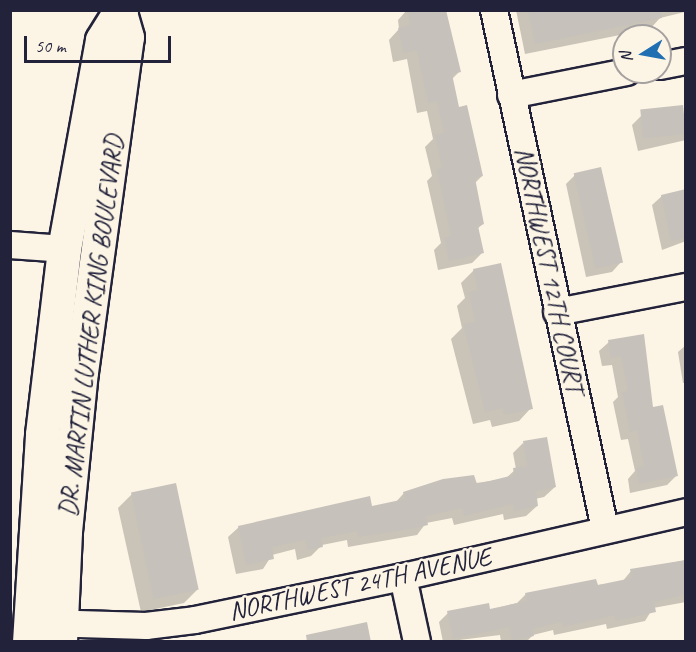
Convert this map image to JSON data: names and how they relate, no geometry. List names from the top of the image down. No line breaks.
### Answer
{"streets":{"main road":["DR. MARTIN LUTHER KING BOULEVARD"],"street":["NORTHWEST 12TH COURT","NORTHWEST 24TH AVENUE"]},"crossings":[["NORTHWEST 12TH COURT","NORTHWEST 24TH AVENUE"],["DR. MARTIN LUTHER KING BOULEVARD","NORTHWEST 24TH AVENUE"]],"scale_bar":"50 m","north":"left"}
